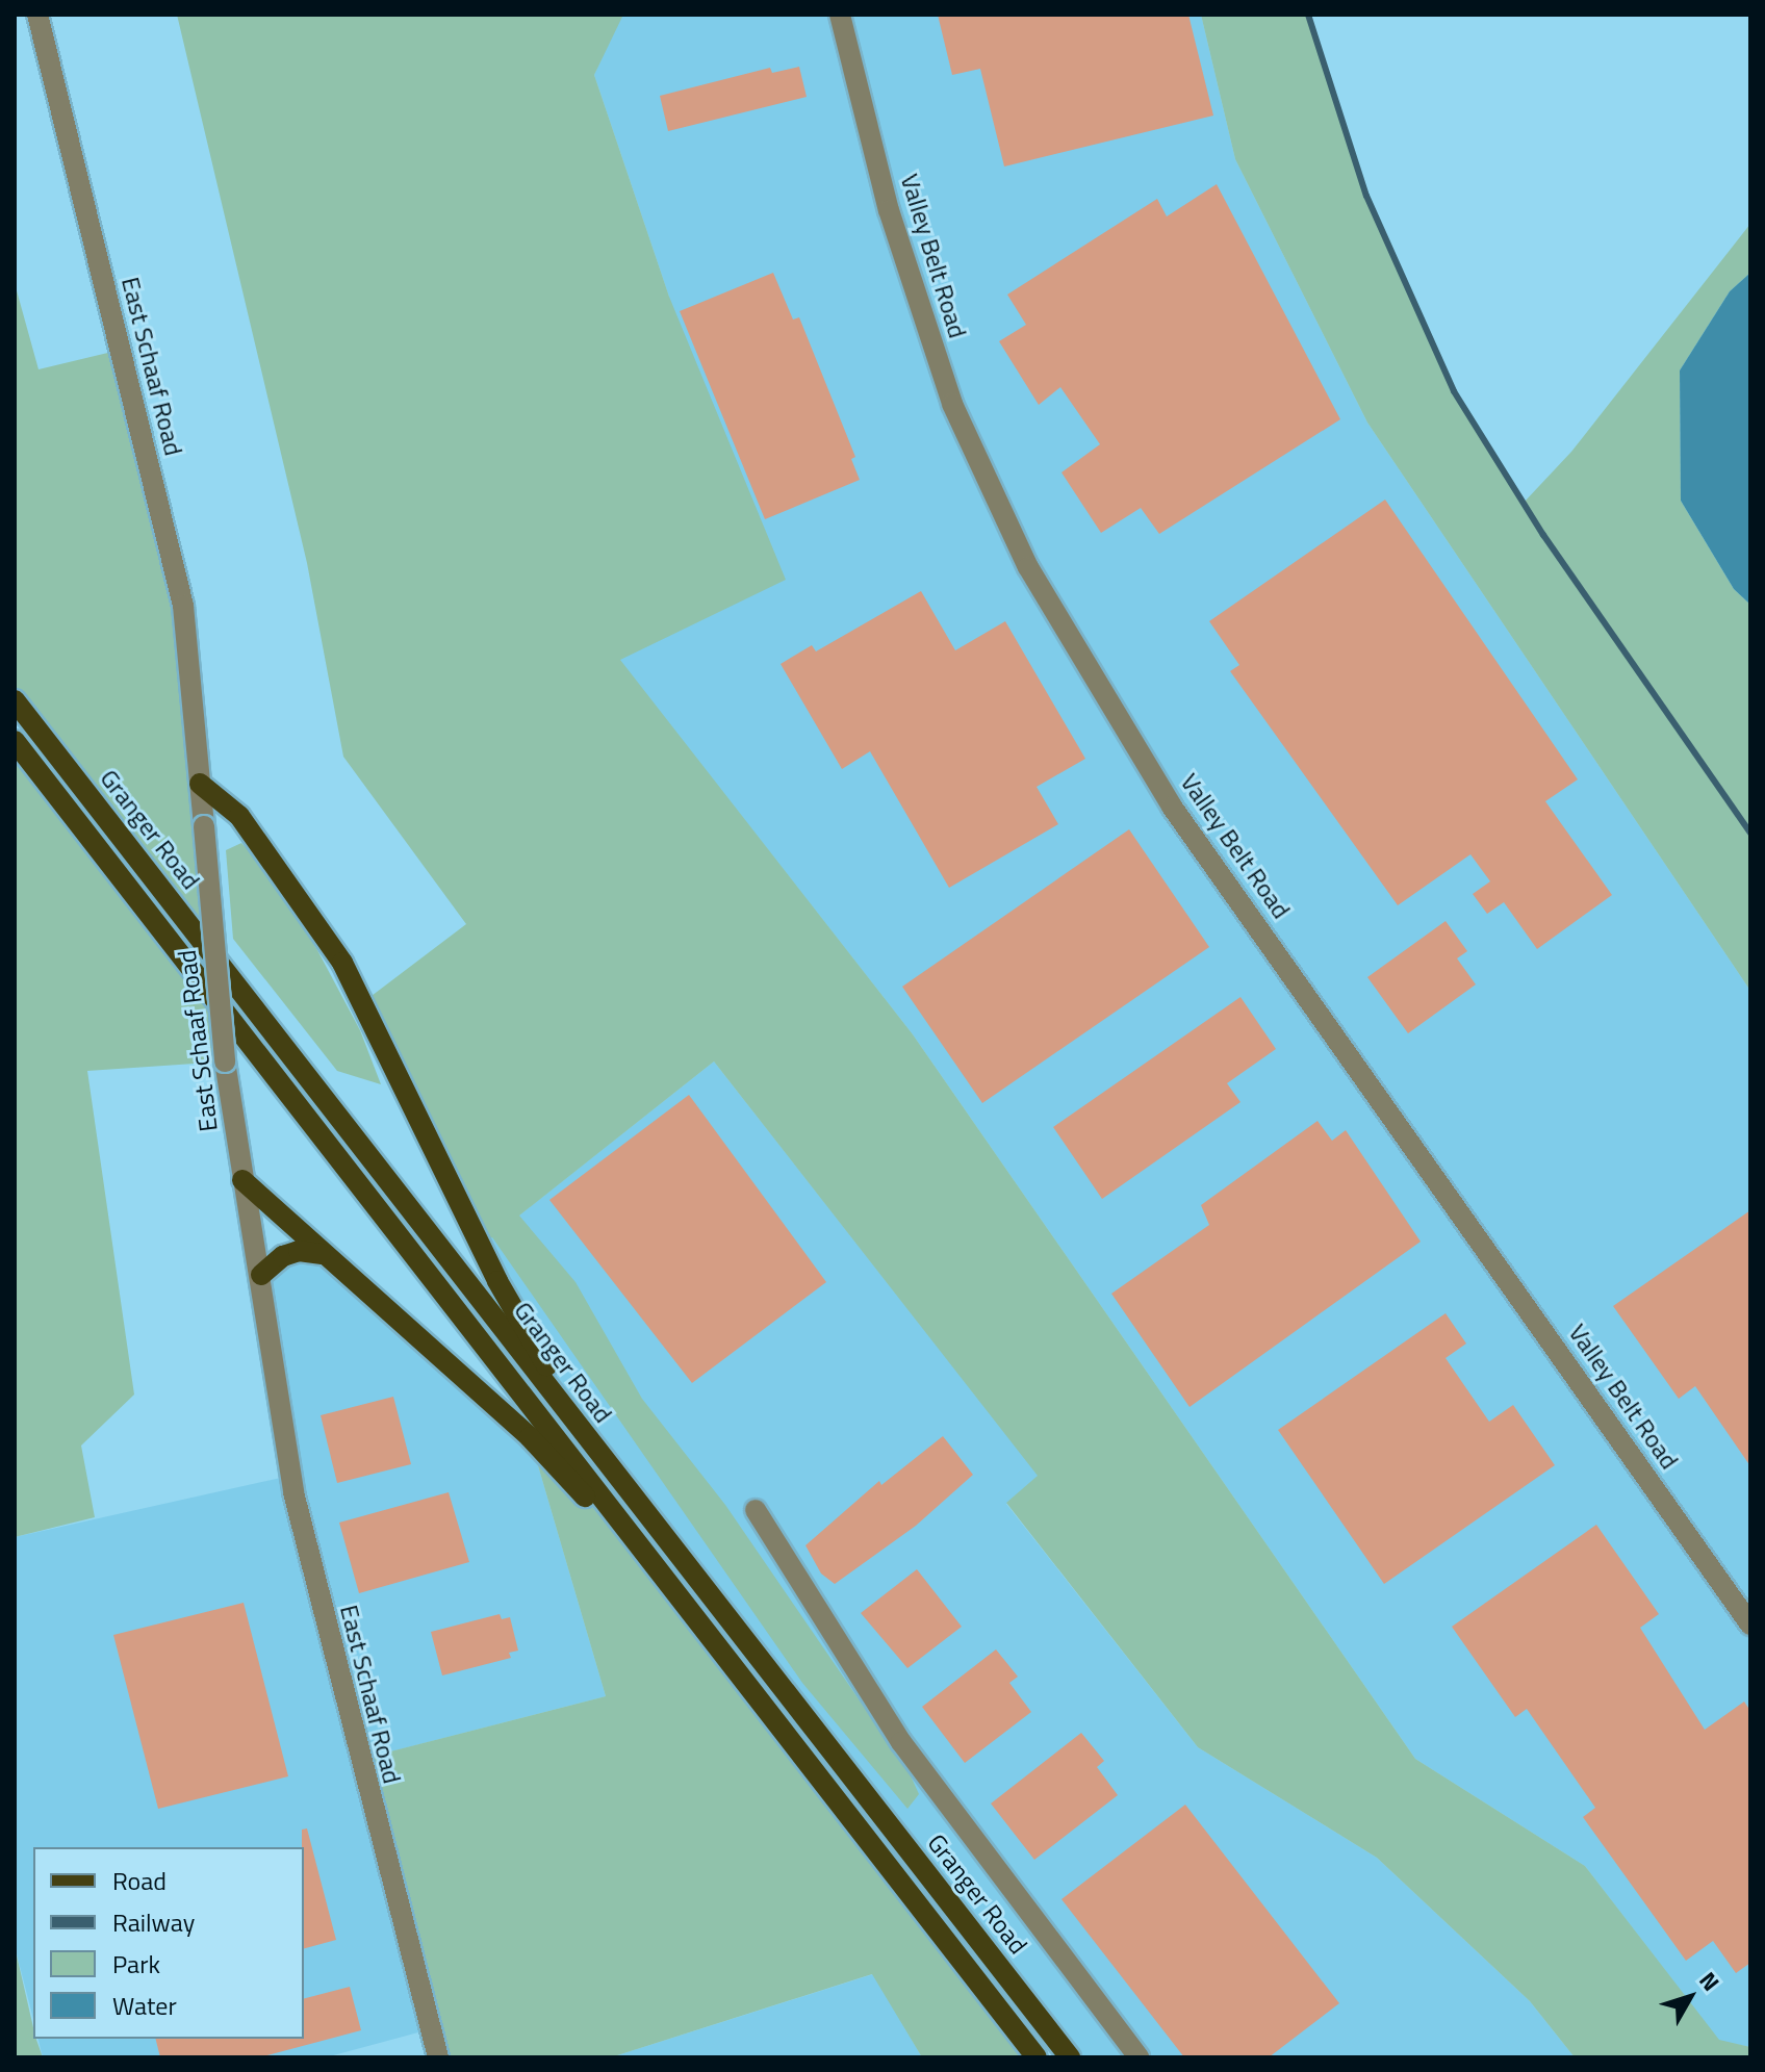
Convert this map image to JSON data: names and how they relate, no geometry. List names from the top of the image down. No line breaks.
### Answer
{"streets":{"main road":["Granger Road"],"street":["Valley Belt Road","East Schaaf Road"]},"legend":["Road","Railway","Park","Water"],"north":"top right"}
